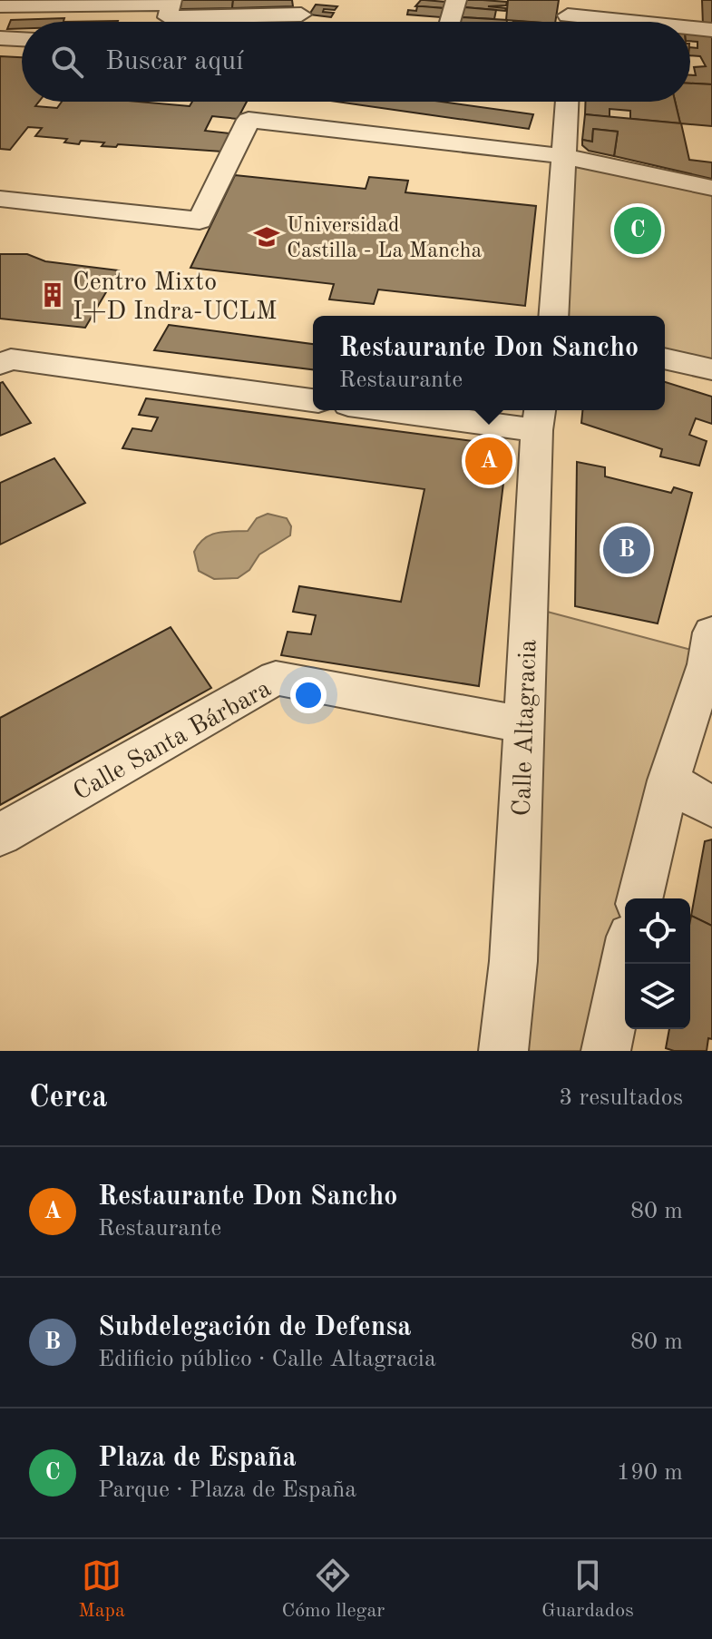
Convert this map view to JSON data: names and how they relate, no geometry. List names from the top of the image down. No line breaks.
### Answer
{"streets":{"street":["Calle Altagracia","Calle Santa Bárbara"]},"crossings":[["Calle Altagracia","Calle Santa Bárbara"]],"places":{"school or university":["Universidad Castilla - La Mancha"],"building":["Centro Mixto I+D Indra-UCLM"]},"page":{"search":"Buscar aquí","pins":["C","A","B"],"popup":["Restaurante Don Sancho","Restaurante"],"heading":["Cerca","3 resultados"],"list":[{"mark":"A","name":"Restaurante Don Sancho","note":"Restaurante","value":"80 m"},{"mark":"B","name":"Subdelegación de Defensa","note":"Edificio público · Calle Altagracia","value":"80 m"},{"mark":"C","name":"Plaza de España","note":"Parque · Plaza de España","value":"190 m"}],"nav":["Mapa","Cómo llegar","Guardados"]}}
